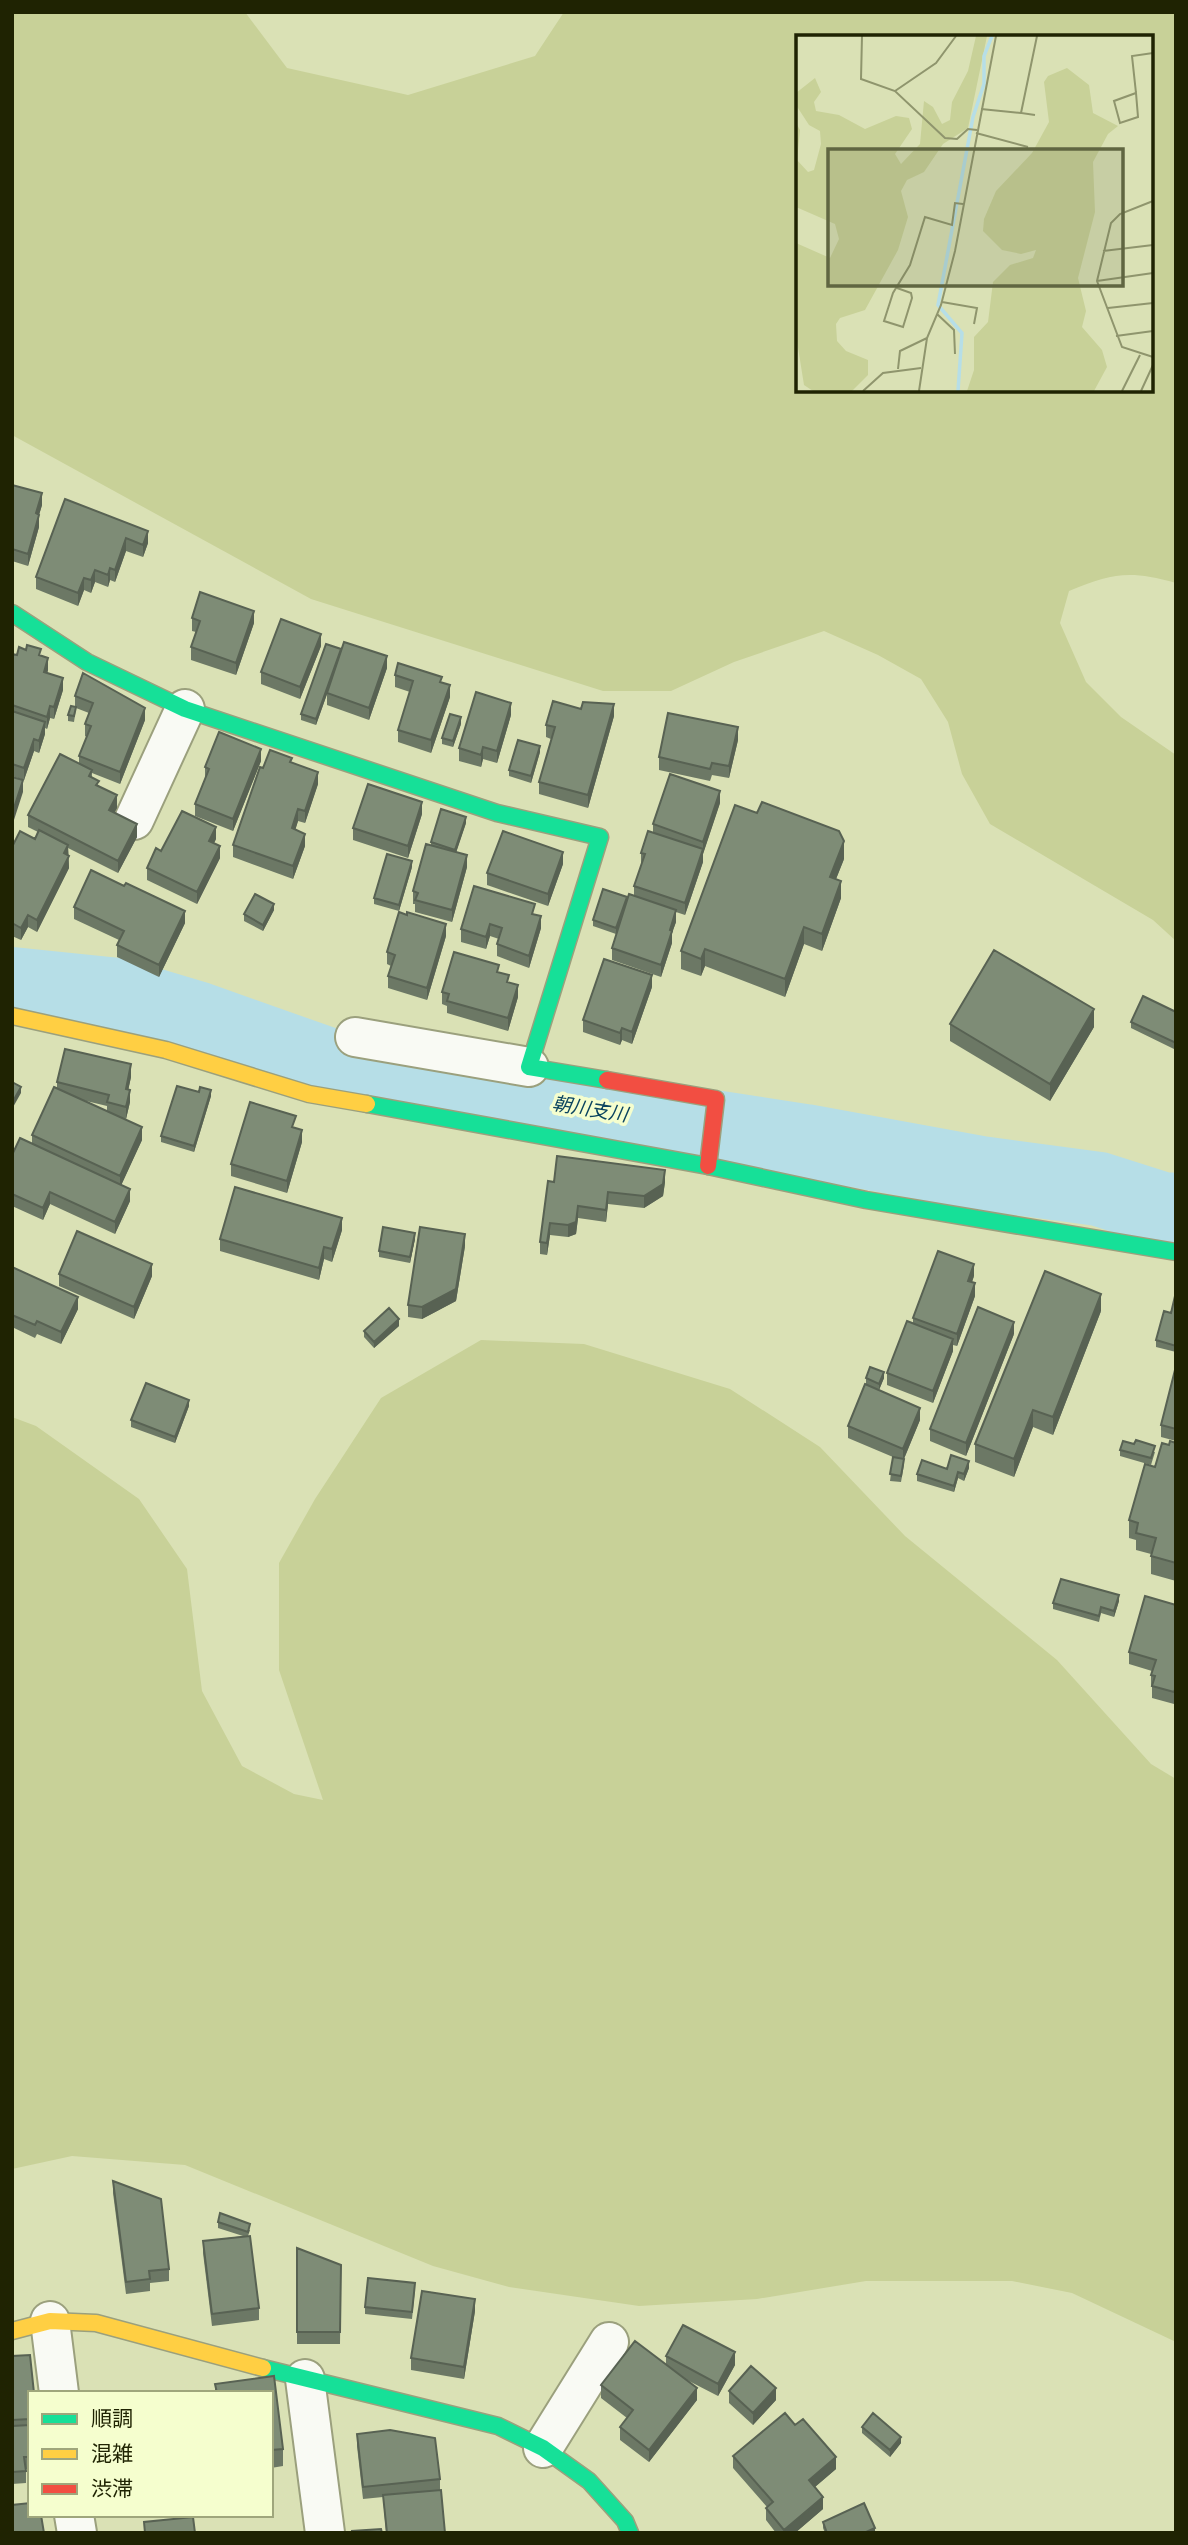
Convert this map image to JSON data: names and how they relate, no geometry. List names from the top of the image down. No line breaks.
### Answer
{"water":["朝川支川"],"legend":["順調","混雑","渋滞"]}
